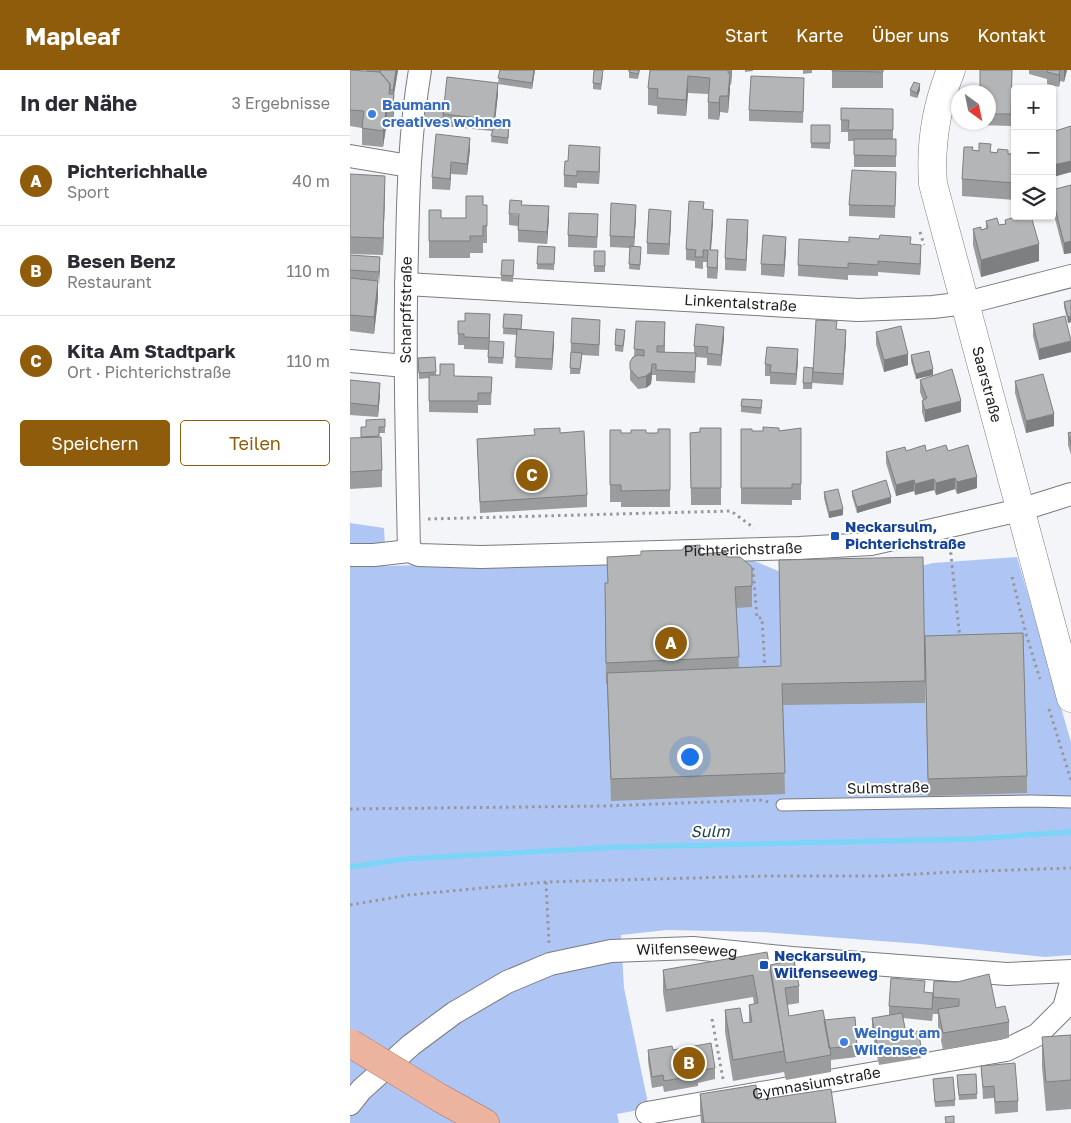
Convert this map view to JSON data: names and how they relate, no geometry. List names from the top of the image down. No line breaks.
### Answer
{"streets":{"street":["Linkentalstraße","Scharpffstraße","Saarstraße","Pichterichstraße","Wilfenseeweg","Gymnasiumstraße"],"lane":["Sulmstraße"]},"crossings":[["Linkentalstraße","Scharpffstraße"],["Linkentalstraße","Saarstraße"],["Scharpffstraße","Pichterichstraße"],["Saarstraße","Pichterichstraße"]],"water":["Sulm"],"places":{"other":["Baumann creatives wohnen","Weingut am Wilfensee"],"transit":["Neckarsulm, Pichterichstraße","Neckarsulm, Wilfenseeweg"]},"north":"bottom right","page":{"header":"Mapleaf","nav":["Start","Karte","Über uns","Kontakt"],"heading":["In der Nähe","3 Ergebnisse"],"map_buttons":["+","−"],"list":[{"mark":"A","name":"Pichterichhalle","note":"Sport","value":"40 m"},{"mark":"B","name":"Besen Benz","note":"Restaurant","value":"110 m"},{"mark":"C","name":"Kita Am Stadtpark","note":"Ort · Pichterichstraße","value":"110 m"}],"buttons":["Speichern","Teilen"],"pins":["C","A","B"]}}
